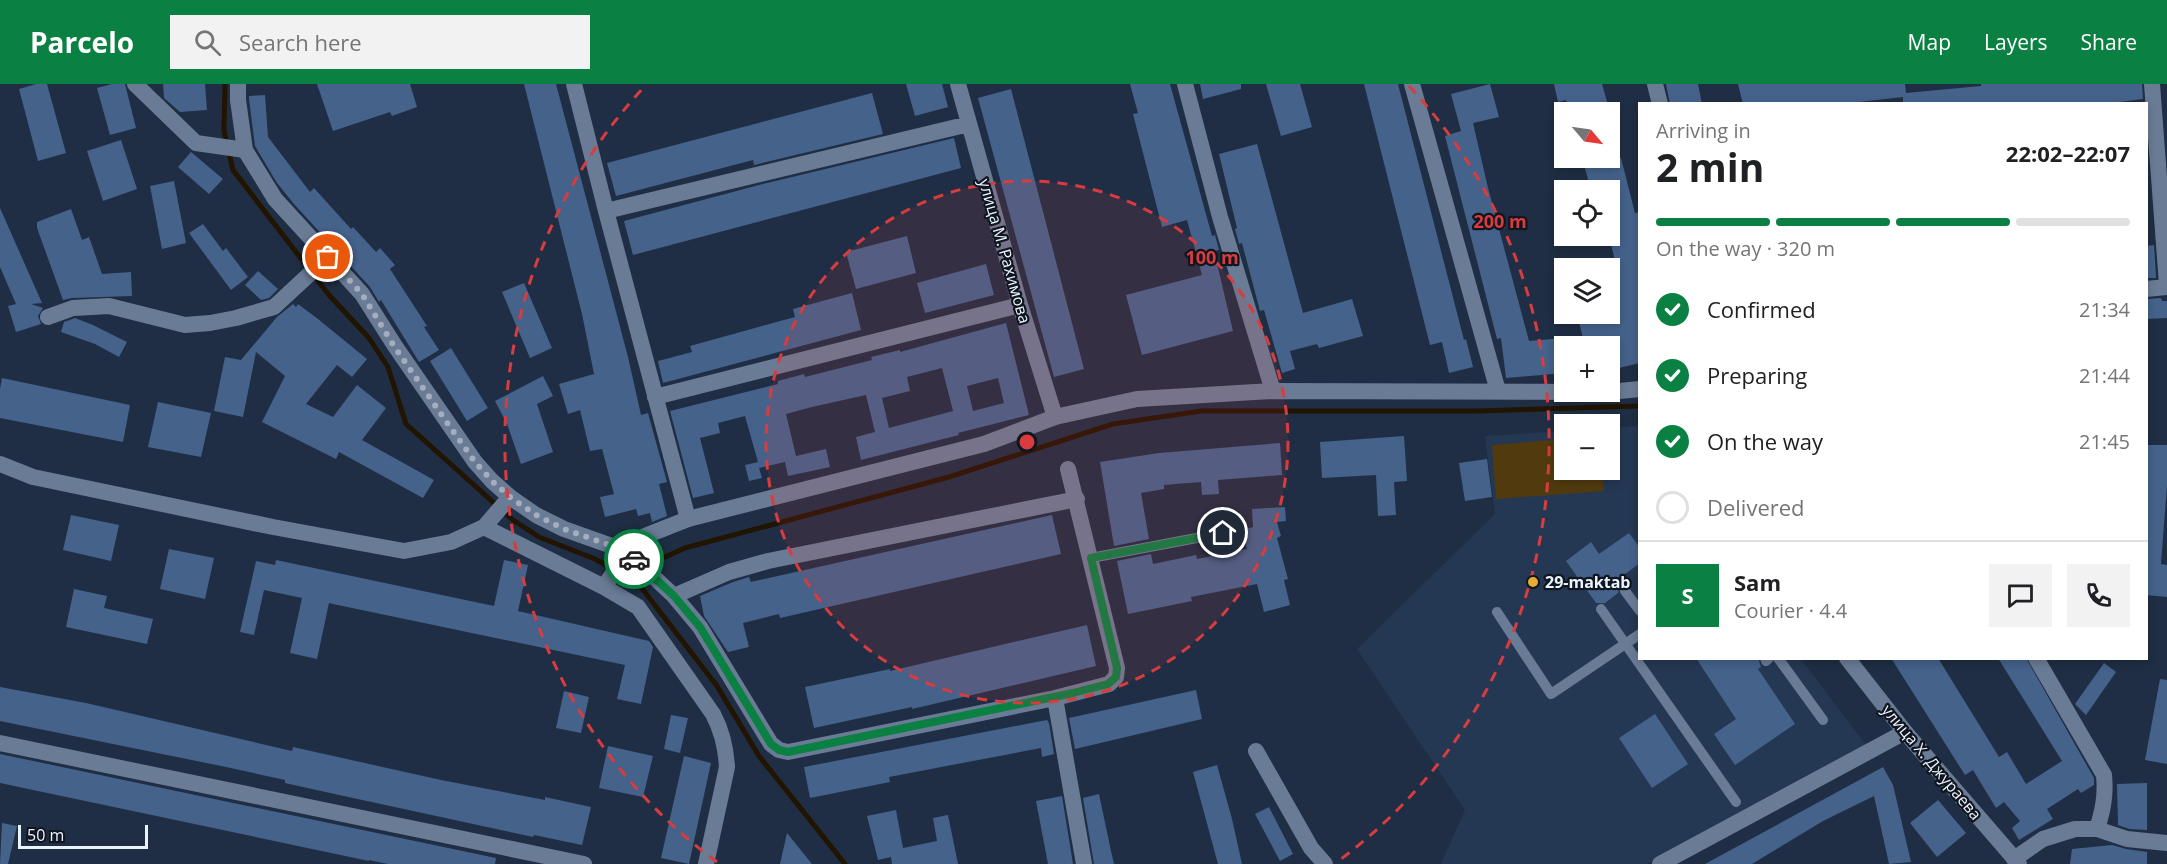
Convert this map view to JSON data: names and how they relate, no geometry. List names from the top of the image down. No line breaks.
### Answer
{"streets":{"street":["улица М. Рахимова","улица Х. Джураева"]},"places":["29-maktab"],"scale_bar":"50 m","north":"bottom right","page":{"header":"Parcelo","search":"Search here","nav":["Map","Layers","Share"],"map_buttons":["+","−"],"heading":["2 min","Arriving in","22:02–22:07"],"panel":["Sam","Courier · 4.4"],"bar":"On the way · 320 m","list":[["Confirmed","21:34"],["Preparing","21:44"],["On the way","21:45"],"Delivered"],"round":"S","scale":"50 m"},"rings":["200 m","100 m"]}
